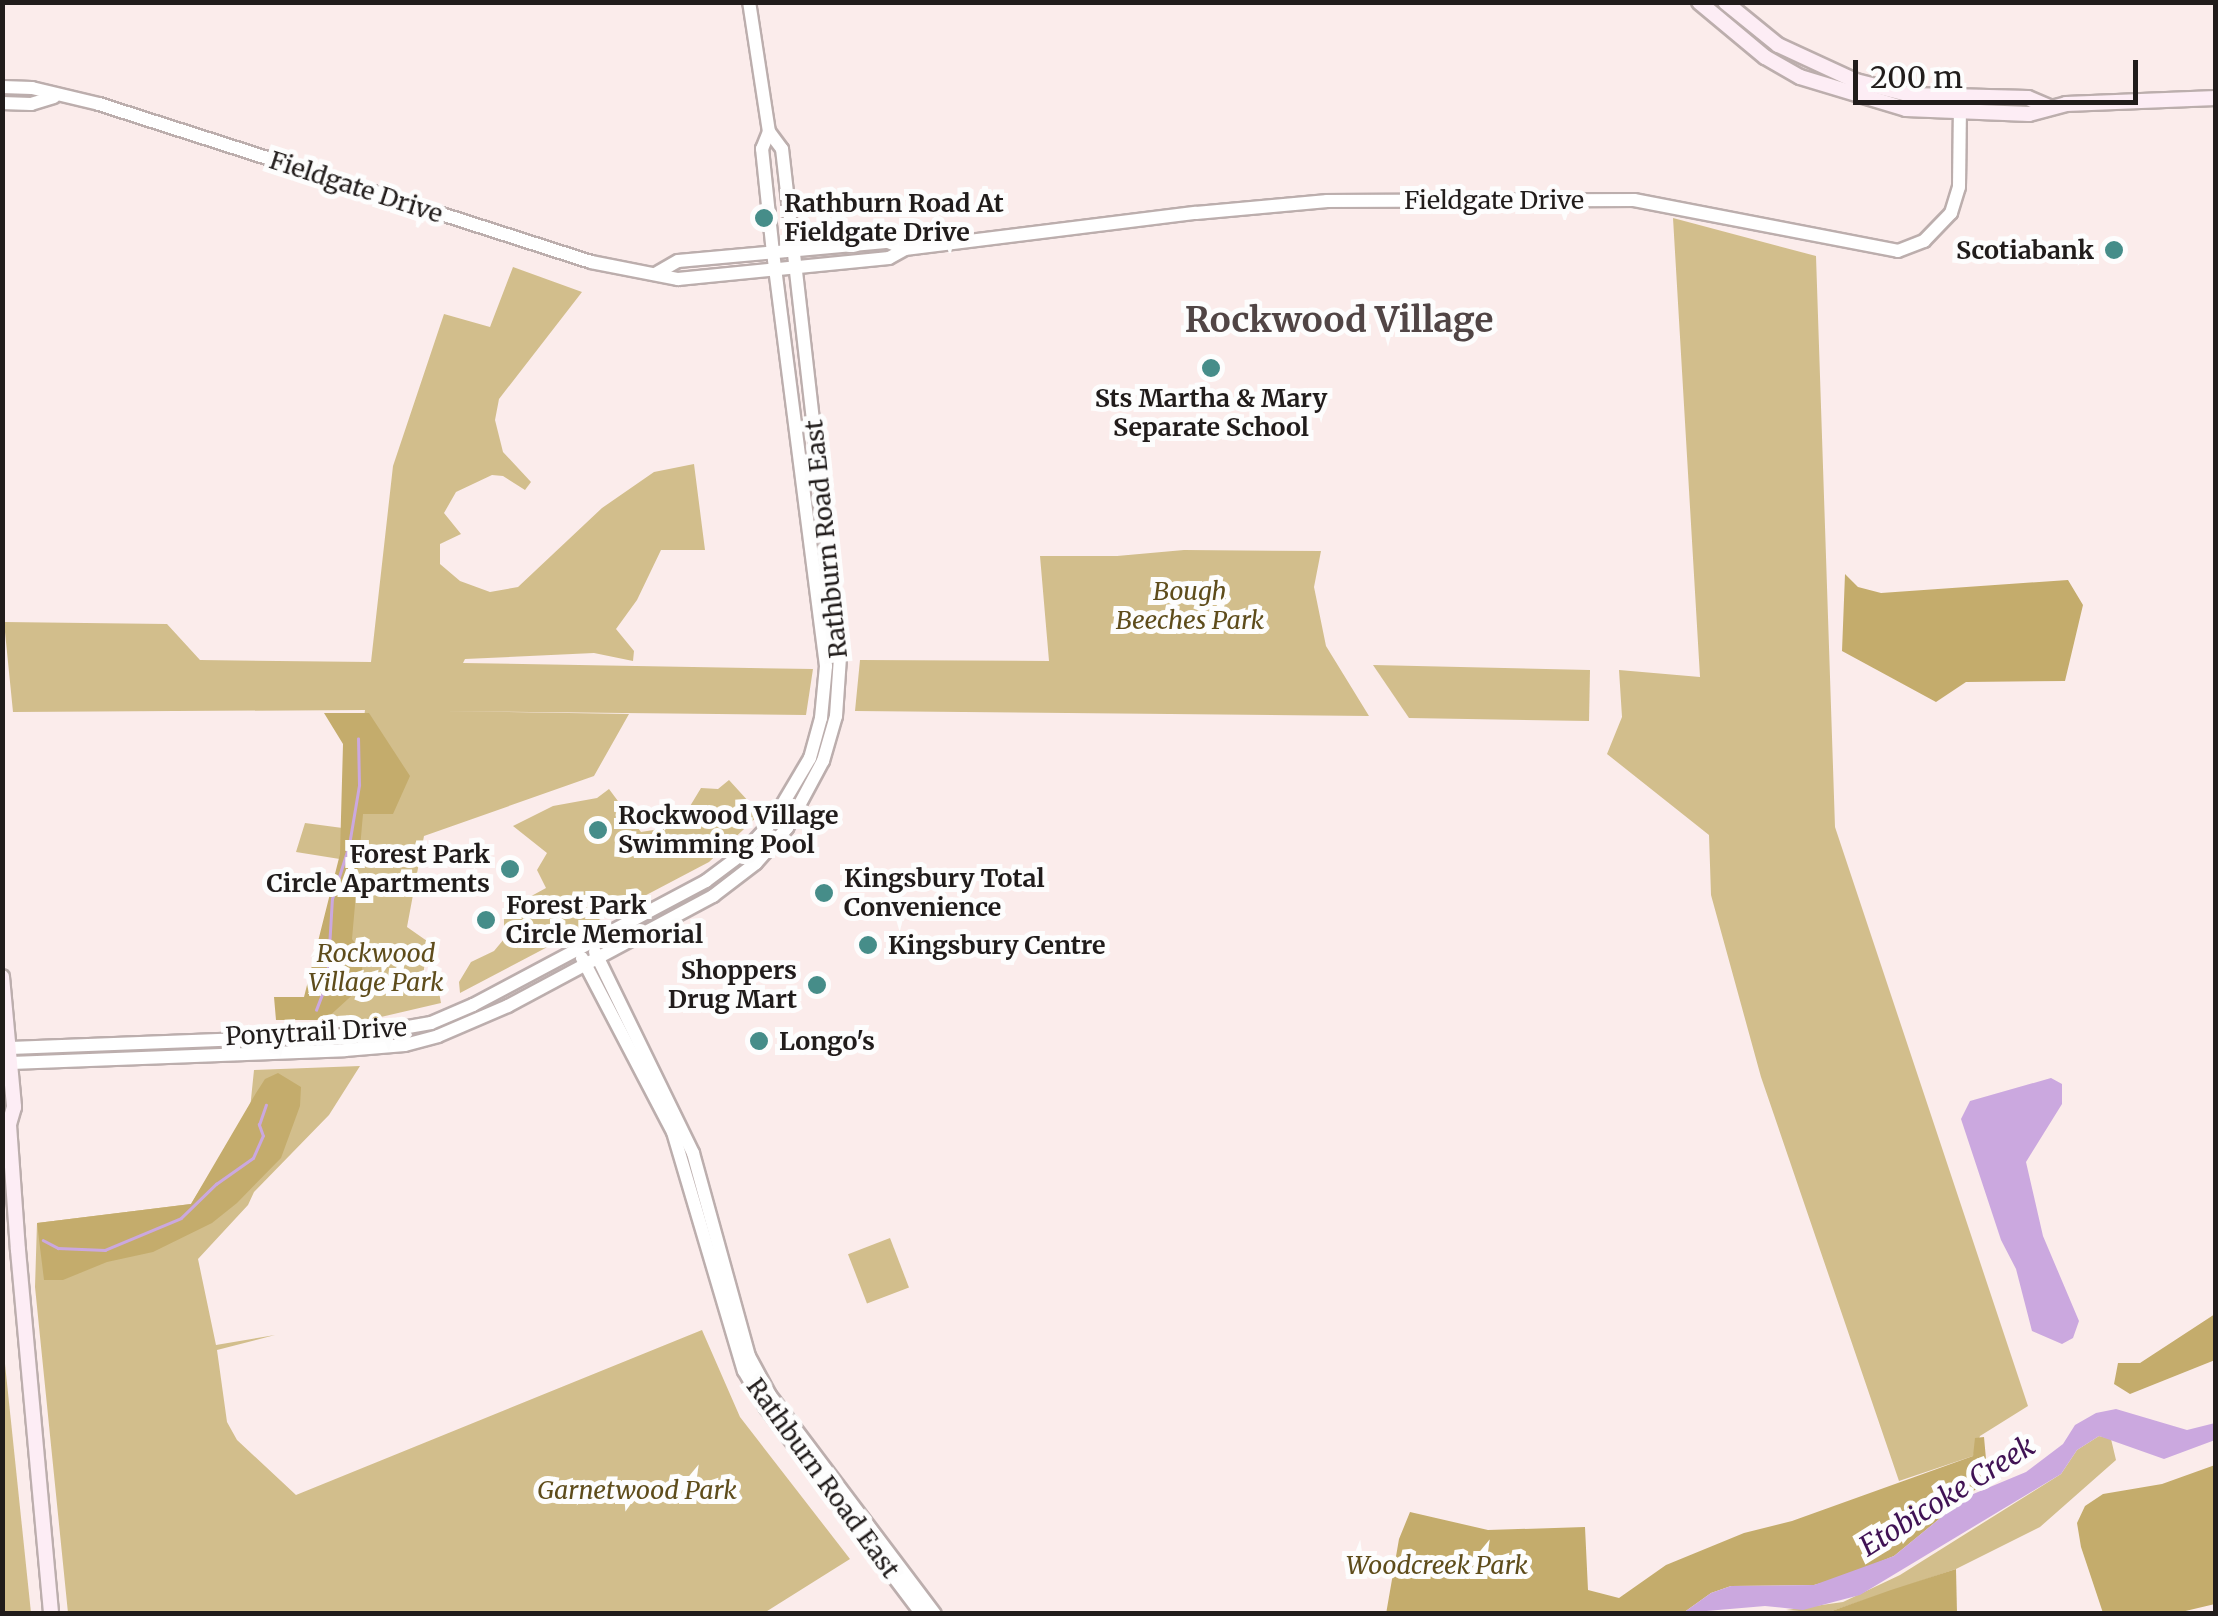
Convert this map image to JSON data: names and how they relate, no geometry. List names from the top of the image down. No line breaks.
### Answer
{"streets":{"street":["Fieldgate Drive","Rathburn Road East","Ponytrail Drive"]},"crossings":[["Fieldgate Drive","Rathburn Road East"],["Rathburn Road East","Ponytrail Drive"]],"districts":["Rockwood Village"],"water":["Etobicoke Creek"],"parks":["Bough Beeches Park","Rockwood Village Park","Garnetwood Park","Woodcreek Park"],"places":["Rathburn Road At Fieldgate Drive","Scotiabank","Sts Martha & Mary Separate School","Rockwood Village Swimming Pool","Forest Park Circle Apartments","Kingsbury Total Convenience","Forest Park Circle Memorial","Kingsbury Centre","Shoppers Drug Mart","Longo's"],"scale_bar":"200 m"}
